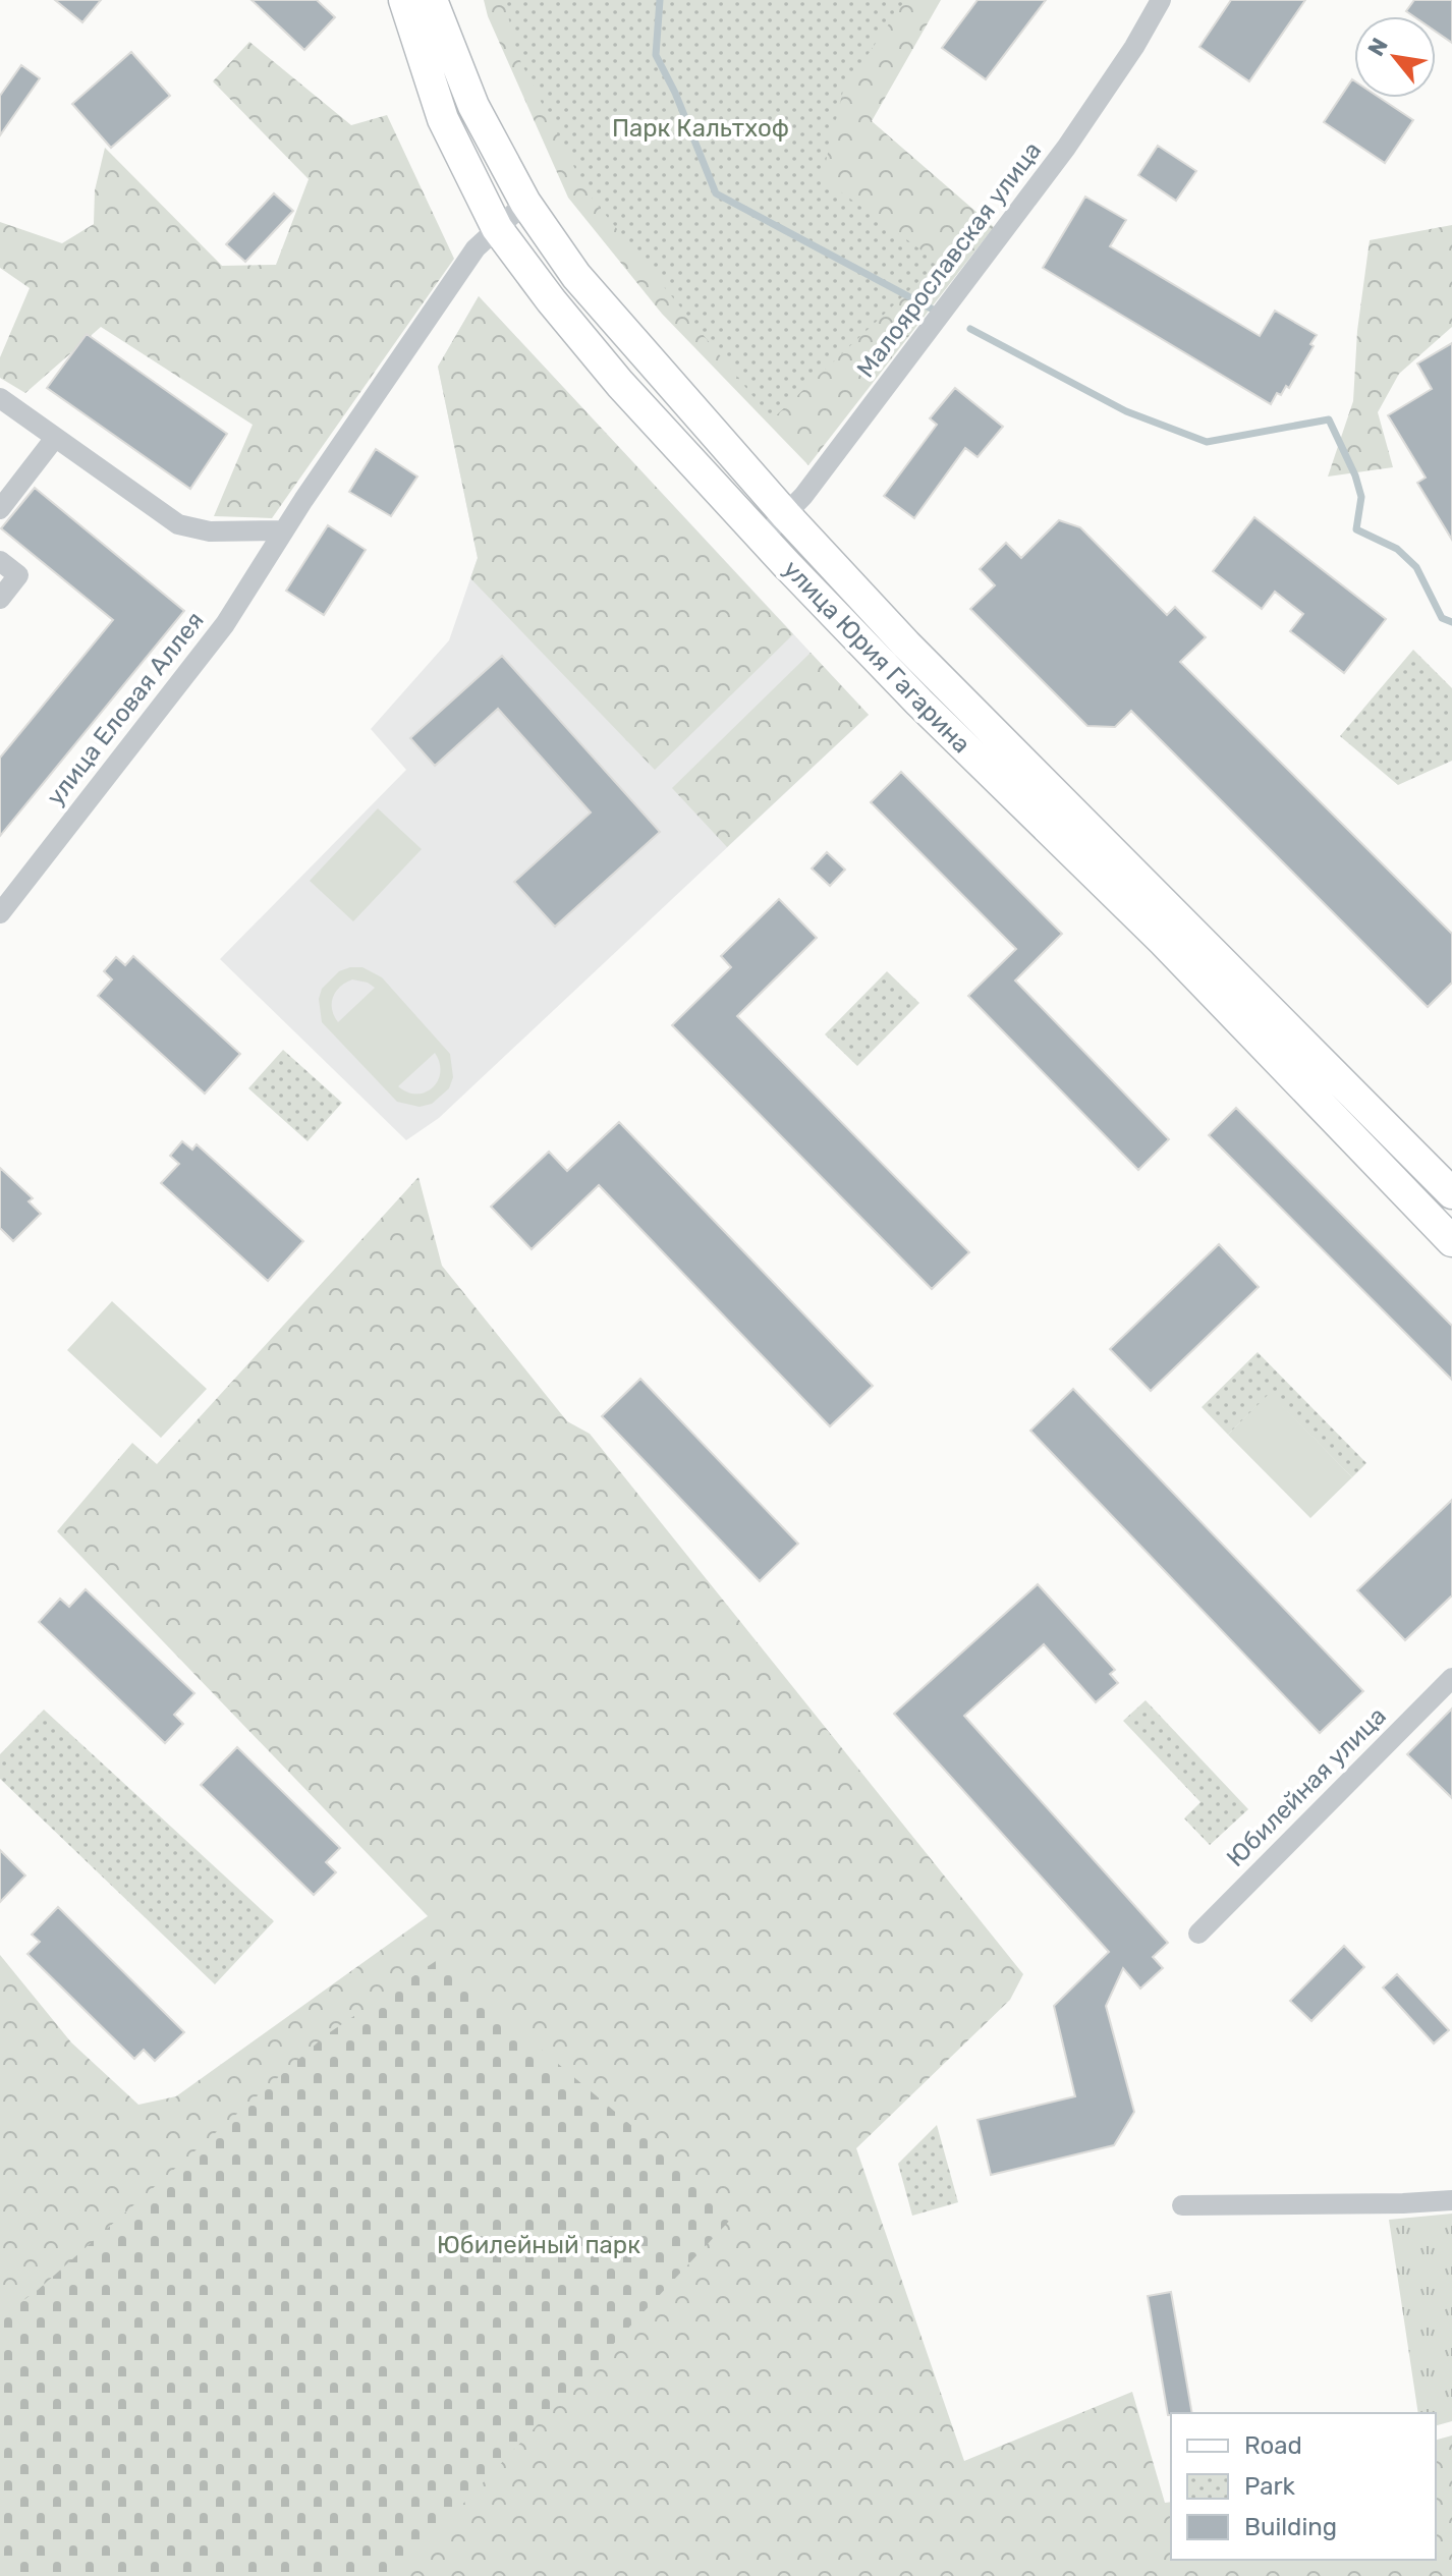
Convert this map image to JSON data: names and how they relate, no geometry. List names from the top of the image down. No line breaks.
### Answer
{"streets":{"main road":["улица Юрия Гагарина"],"street":["Малоярославская улица","улица Еловая Аллея","Юбилейная улица"]},"crossings":[["Малоярославская улица","улица Юрия Гагарина"],["улица Юрия Гагарина","улица Еловая Аллея"]],"parks":["Парк Кальтхоф","Юбилейный парк"],"legend":["Road","Park","Building"],"north":"top left"}
